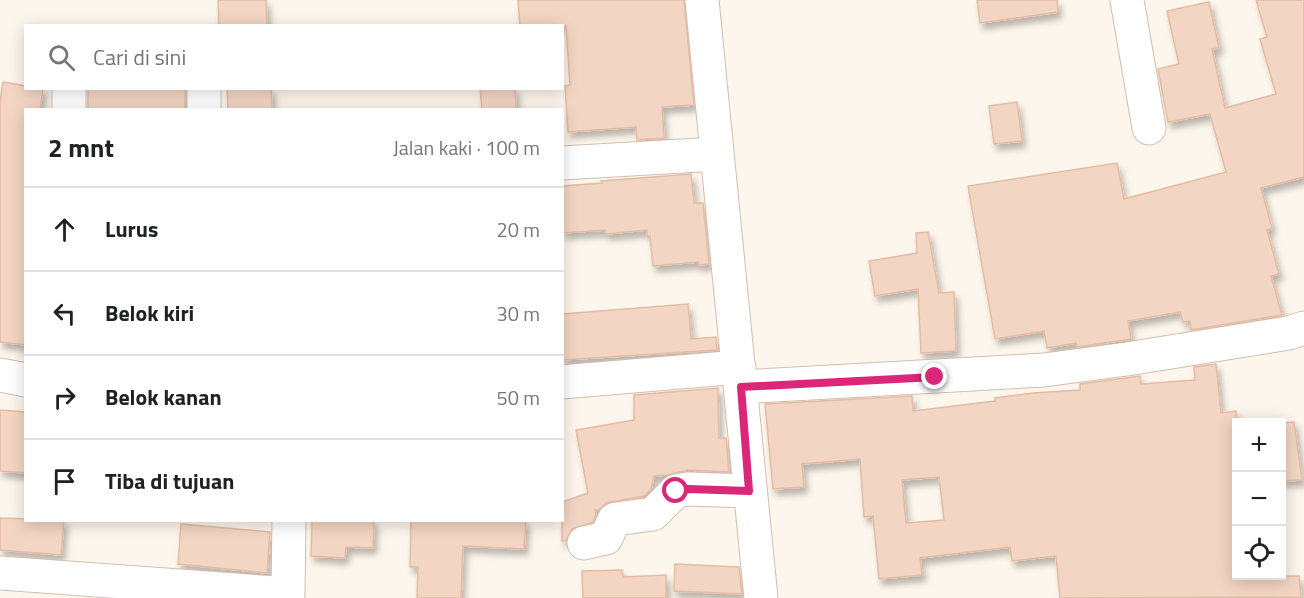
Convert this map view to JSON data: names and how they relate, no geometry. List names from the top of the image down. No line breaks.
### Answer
{"page":{"search":"Cari di sini","heading":["2 mnt","Jalan kaki · 100 m"],"list":[["Lurus","20 m"],["Belok kiri","30 m"],["Belok kanan","50 m"],"Tiba di tujuan"],"map_buttons":["+","−"]}}
